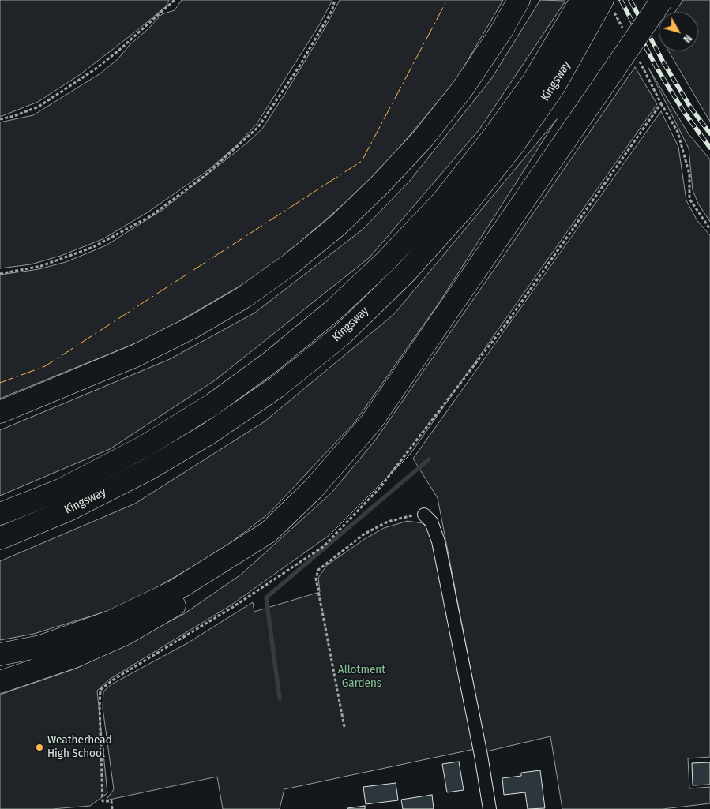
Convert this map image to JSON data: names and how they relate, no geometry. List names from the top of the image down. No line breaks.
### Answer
{"streets":{"highway":["Kingsway"]},"parks":["Allotment Gardens"],"places":["Weatherhead High School"],"north":"bottom right"}
